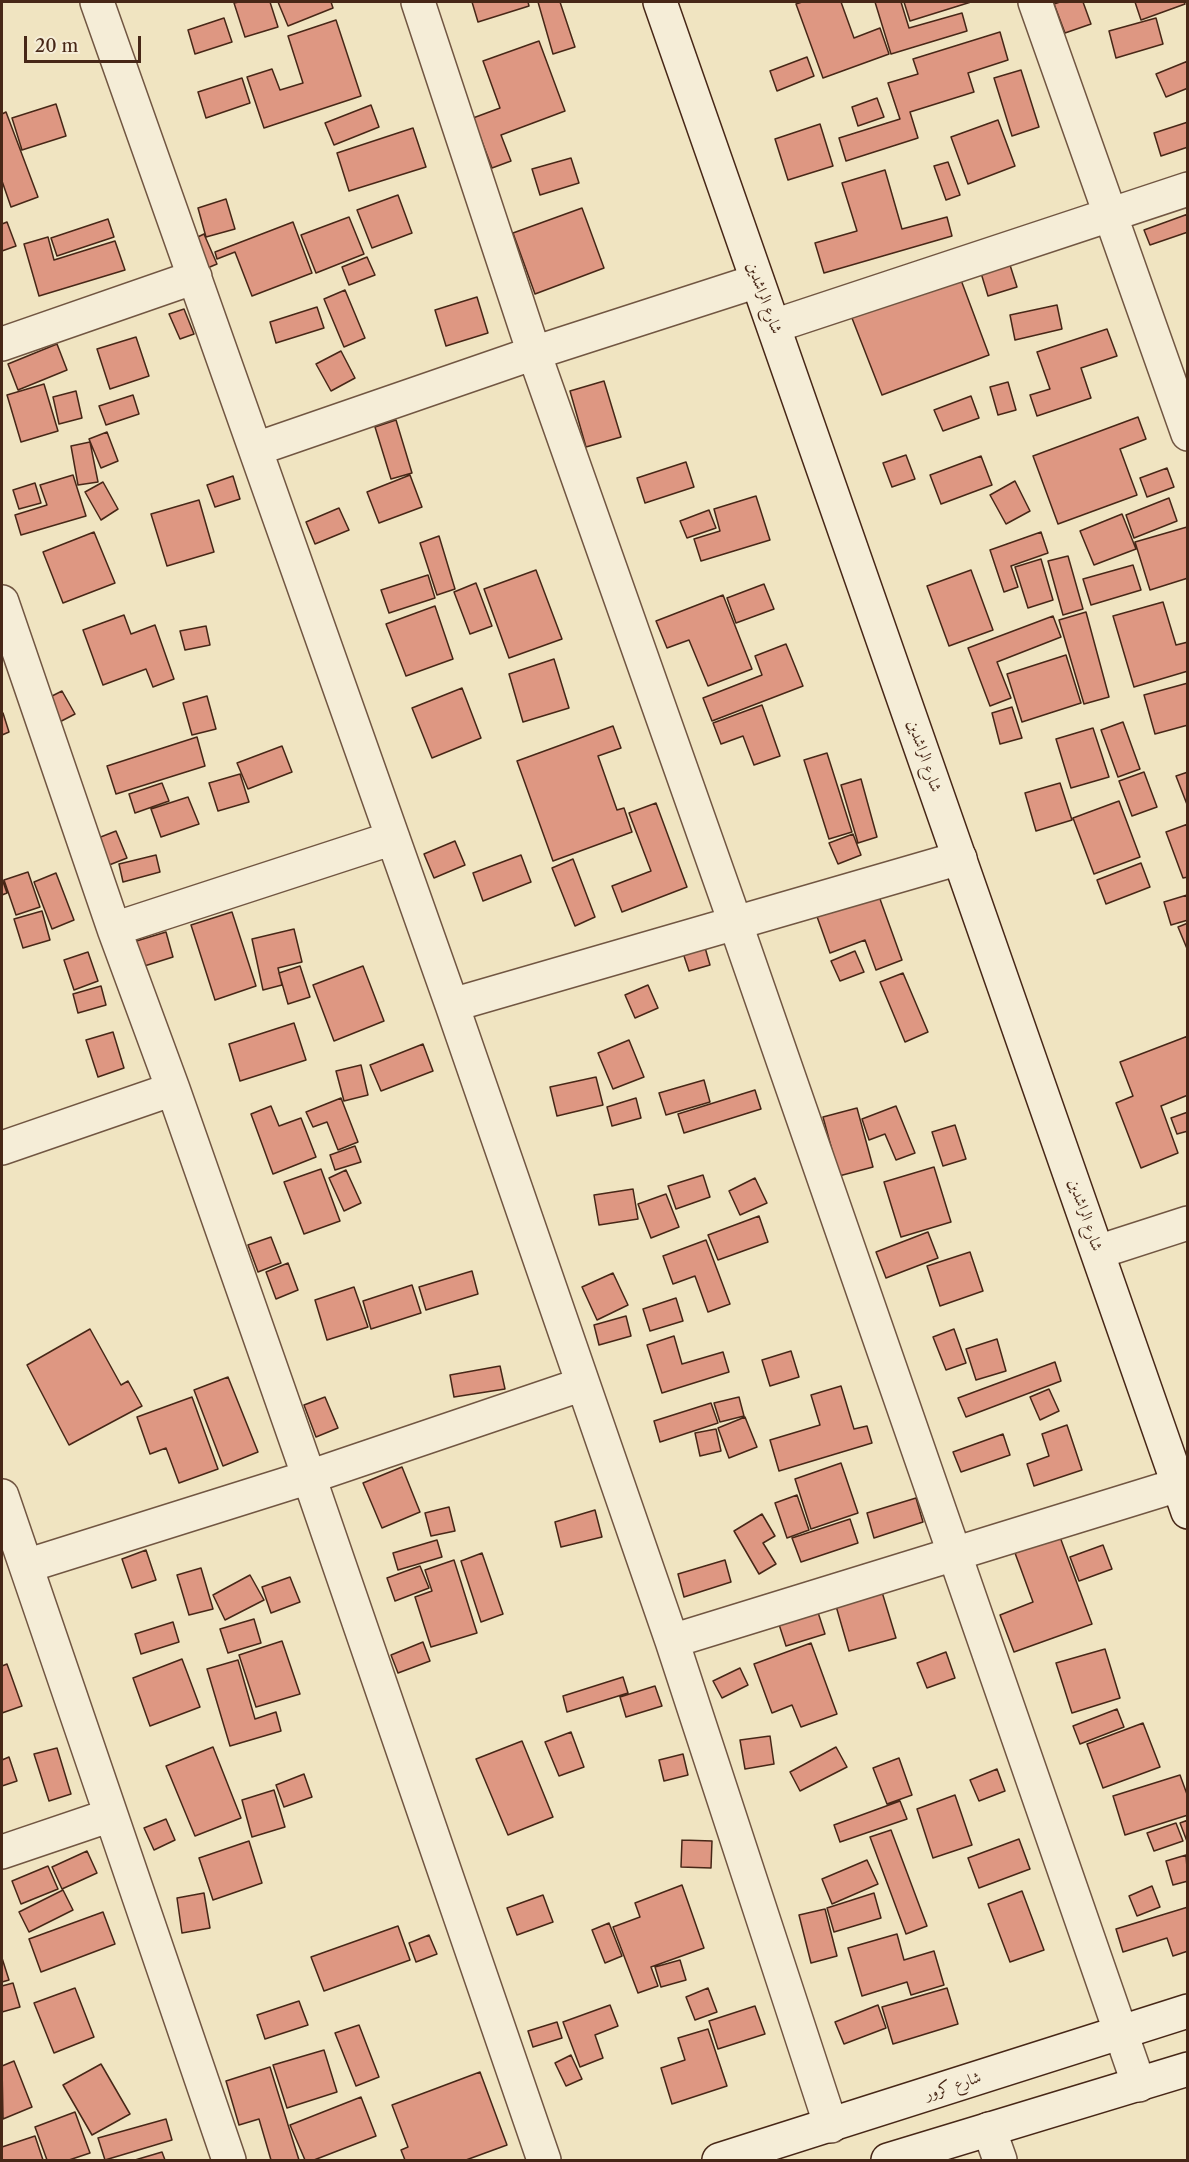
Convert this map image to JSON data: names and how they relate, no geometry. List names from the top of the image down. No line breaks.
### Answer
{"streets":{"street":["شارع الراشدين","شارع كرور"]},"scale_bar":"20 m"}
